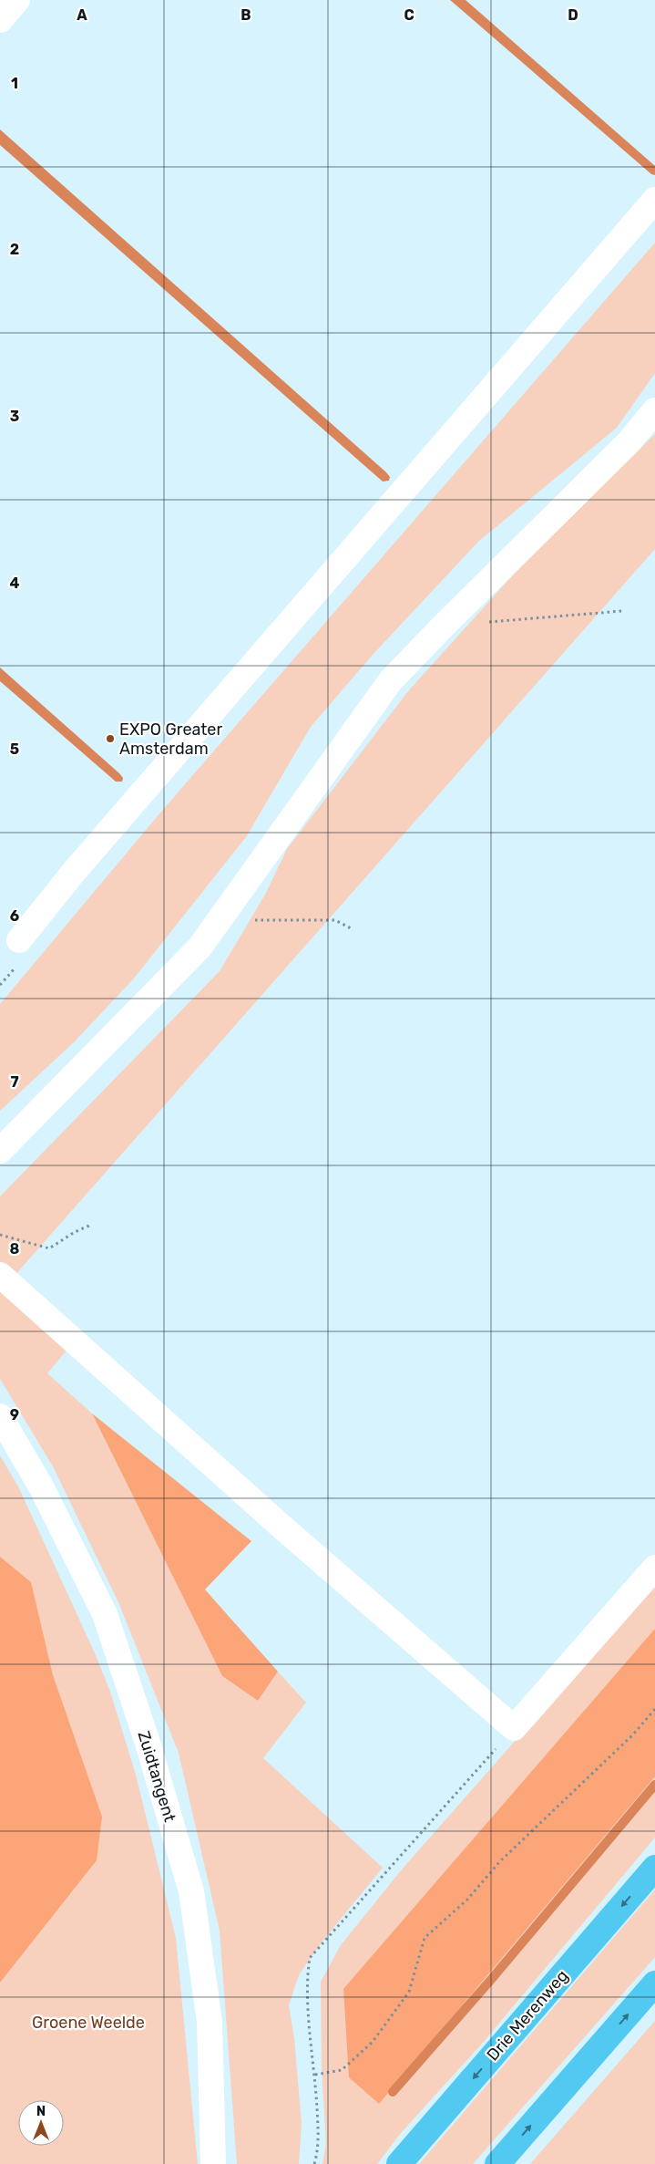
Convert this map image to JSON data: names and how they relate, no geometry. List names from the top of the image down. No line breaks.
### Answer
{"streets":{"highway":["Drie Merenweg"],"street":["Zuidtangent"]},"parks":["Groene Weelde"],"places":["EXPO Greater Amsterdam"],"north":"top","grid":{"columns":["A","B","C","D"],"rows":["1","2","3","4","5","6","7","8","9"]}}
